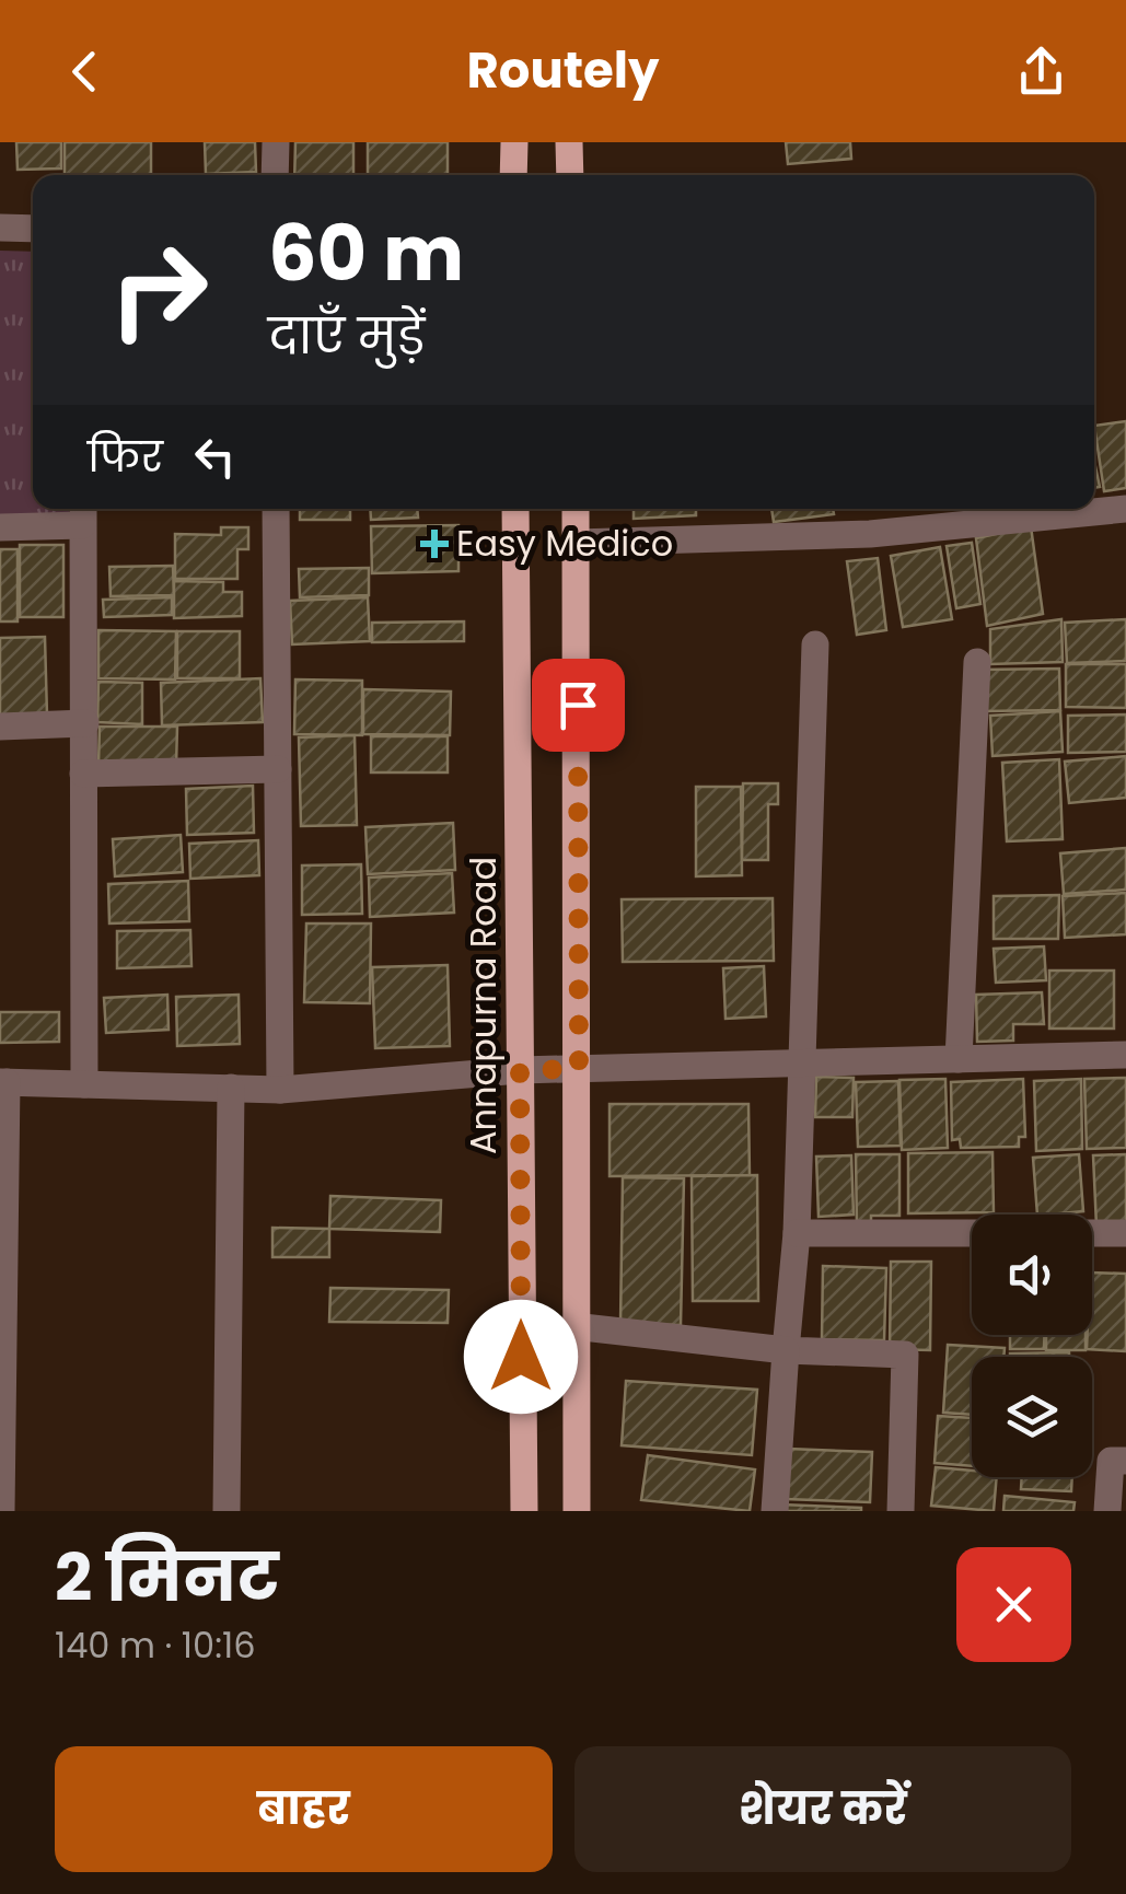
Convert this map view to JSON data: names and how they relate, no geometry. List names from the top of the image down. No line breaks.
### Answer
{"streets":{"main road":["Annapurna Road"]},"places":{"health":["Easy Medico"]},"page":{"header":"Routely","turn":["60 m","दाएँ मुड़ें"],"then":"फिर","heading":["2 मिनट","140 m · 10:16"],"buttons":["बाहर","शेयर करें"]}}
